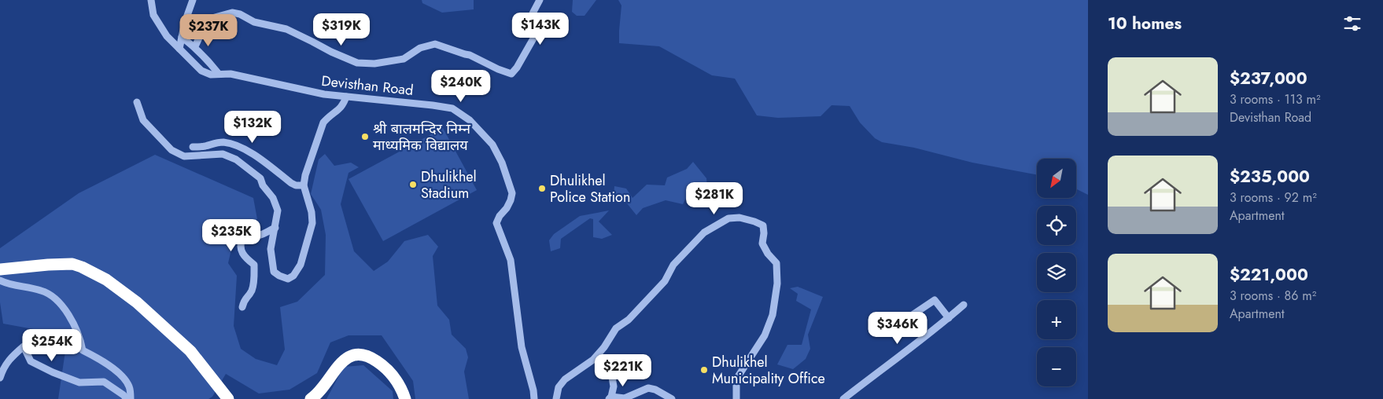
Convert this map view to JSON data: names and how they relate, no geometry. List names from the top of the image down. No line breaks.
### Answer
{"streets":{"street":["Devisthan Road"]},"places":["श्री बालमन्दिर निम्न माध्यमिक विद्यालय","Dhulikhel Stadium","Dhulikhel Police Station","Dhulikhel Municipality Office"],"north":"bottom left","page":{"heading":"10 homes","price":["$143K","$319K","$237K","$240K","$132K","$281K","$235K","$346K","$254K","$221K"],"list":[{"name":"$237,000","note":"3 rooms · 113 m² · Devisthan Road"},{"name":"$235,000","note":"3 rooms · 92 m² · Apartment"},{"name":"$221,000","note":"3 rooms · 86 m² · Apartment"}],"map_buttons":["+","−"]}}
